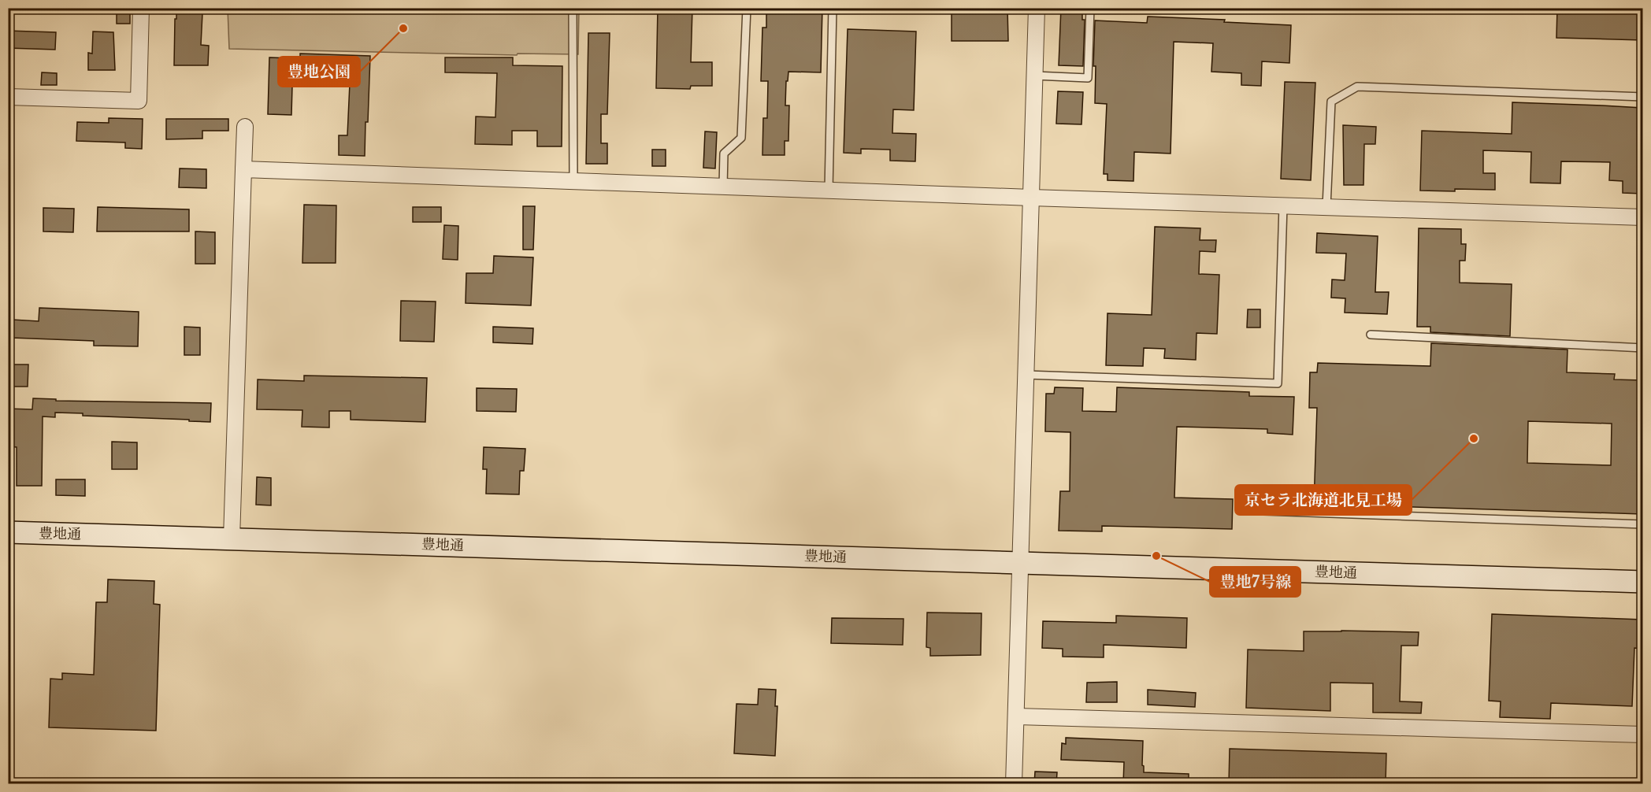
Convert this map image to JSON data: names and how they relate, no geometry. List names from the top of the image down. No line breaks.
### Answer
{"streets":{"main road":["豊地通"]},"places":["豊地公園","京セラ北海道北見工場","豊地7号線"]}
